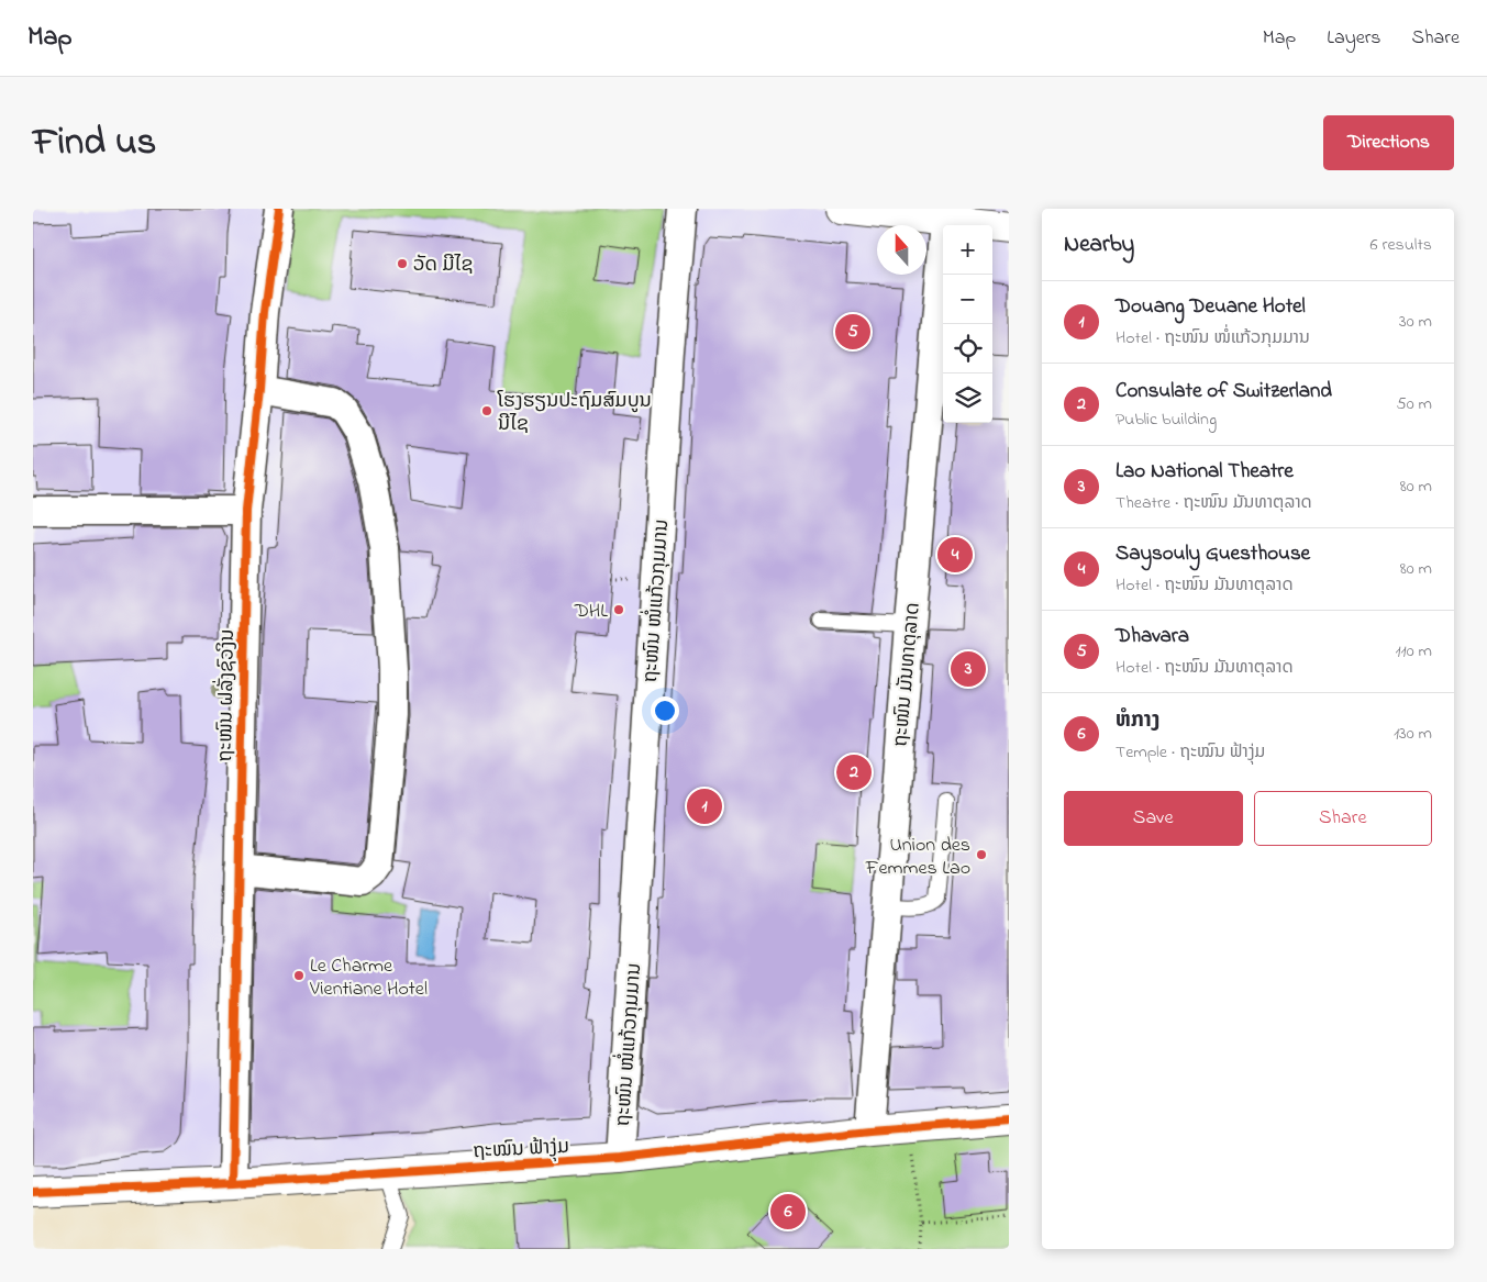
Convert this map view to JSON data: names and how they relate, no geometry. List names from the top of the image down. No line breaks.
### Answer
{"streets":{"main road":["ຖະໝົນ ຟ້າງຸ່ມ"],"street":["ຖະໜົນ ໜໍ່ແກ້ວກຸມມານ","ຖະໜົນ ມັນທາຕຸລາດ","ຖະໜົນ ຝລັ່ງຊົວງິນ"]},"crossings":[["ຖະໜົນ ໜໍ່ແກ້ວກຸມມານ","ຖະໝົນ ຟ້າງຸ່ມ"],["ຖະໜົນ ມັນທາຕຸລາດ","ຖະໝົນ ຟ້າງຸ່ມ"],["ຖະໜົນ ຝລັ່ງຊົວງິນ","ຖະໝົນ ຟ້າງຸ່ມ"]],"places":["ວັດ ມີໄຊ","ໂຮງຮຽນປະຖົມສົມບູນ ນີໄຊ","DHL","Union des Femmes Lao","Le Charme Vientiane Hotel"],"north":"top","page":{"header":"Map","nav":["Map","Layers","Share"],"title":"Find us","buttons":["Directions",["Save","Share"]],"heading":["Nearby","6 results"],"map_buttons":["+","−"],"list":[{"mark":"1","name":"Douang Deuane Hotel","note":"Hotel · ຖະໜົນ ໜໍ່ແກ້ວກຸມມານ","value":"30 m"},{"mark":"2","name":"Consulate of Switzerland","note":"Public building","value":"50 m"},{"mark":"3","name":"Lao National Theatre","note":"Theatre · ຖະໜົນ ມັນທາຕຸລາດ","value":"80 m"},{"mark":"4","name":"Saysouly Guesthouse","note":"Hotel · ຖະໜົນ ມັນທາຕຸລາດ","value":"80 m"},{"mark":"5","name":"Dhavara","note":"Hotel · ຖະໜົນ ມັນທາຕຸລາດ","value":"110 m"},{"mark":"6","name":"ຫໍກາງ","note":"Temple · ຖະໝົນ ຟ້າງຸ່ມ","value":"130 m"}],"pins":["5","4","3","2","1","6"]}}
